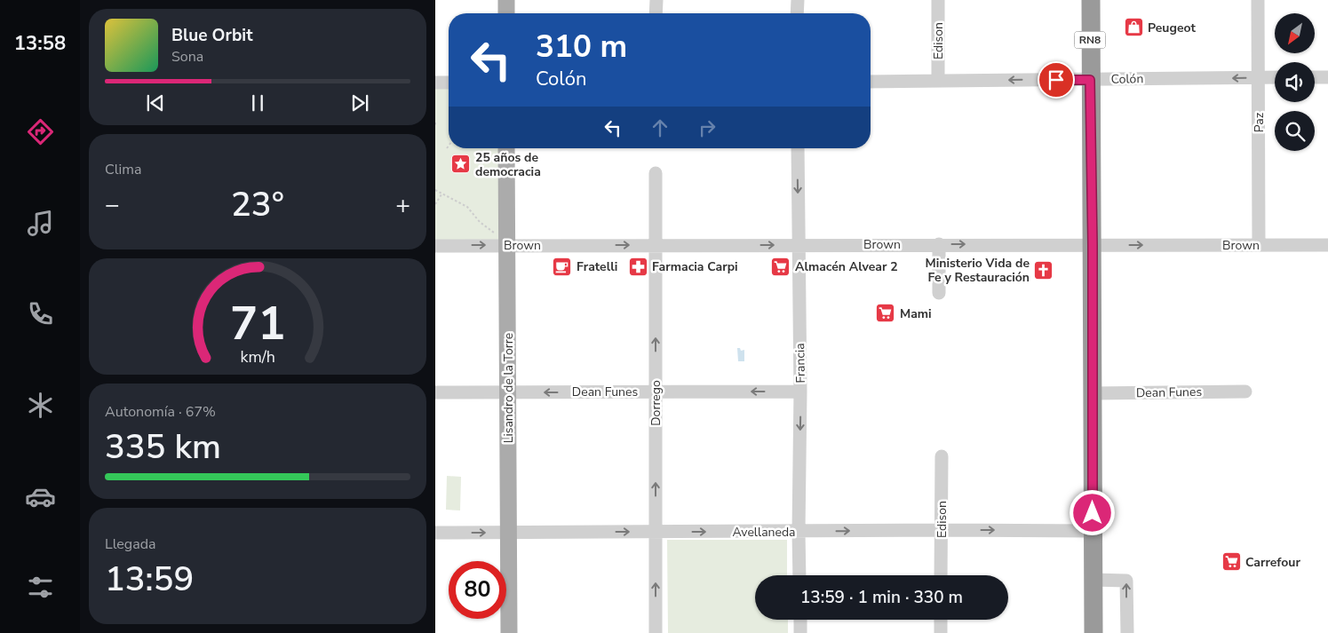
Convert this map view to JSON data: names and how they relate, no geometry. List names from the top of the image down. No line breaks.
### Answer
{"streets":{"highway":["RN8"],"main road":["Lisandro de la Torre"],"street":["Edison","Colón","Paz","Brown","Francia","Dean Funes","Dorrego","Avellaneda"]},"crossings":[["RN8","Colón"],["RN8","Brown"],["RN8","Dean Funes"],["RN8","Avellaneda"],["Edison","Colón"],["Edison","Avellaneda"],["Colón","Paz"],["Paz","Brown"],["Brown","Francia"],["Brown","Lisandro de la Torre"],["Brown","Dorrego"],["Francia","Dean Funes"],["Francia","Avellaneda"],["Lisandro de la Torre","Dean Funes"],["Lisandro de la Torre","Avellaneda"],["Dean Funes","Dorrego"],["Dorrego","Avellaneda"]],"one_way":["Colón","Brown","Francia","Dean Funes","Dorrego","Avellaneda"],"places":{"shop":["Peugeot"],"place":["25 años de democracia"],"cafe":["Fratelli"],"pharmacy":["Farmacia Carpi"],"supermarket":["Almacén Alvear 2","Mami","Carrefour"],"church":["Ministerio Vida de Fe y Restauración"]},"north":"bottom left","page":{"tabs":"13:58","turn":["310 m","Colón"],"song":["Blue Orbit","Sona"],"tile":["Clima",["Autonomía · 67%","335 km"],["Llegada","13:59"]],"heat":["−","23°","+"],"limit":"80","trip":"13:59 · 1 min · 330 m","gauge":["71","km/h"]}}
